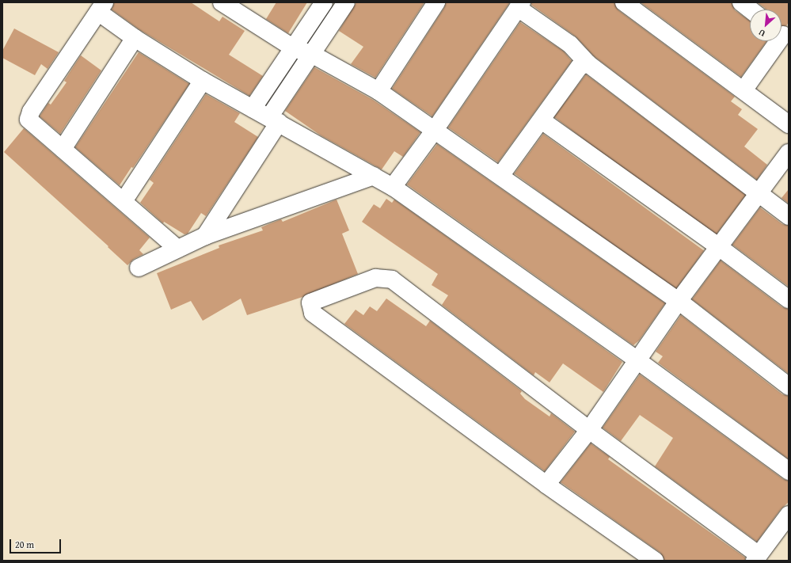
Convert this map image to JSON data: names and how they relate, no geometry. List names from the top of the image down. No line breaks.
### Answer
{"scale_bar":"20 m","north":"bottom left"}
